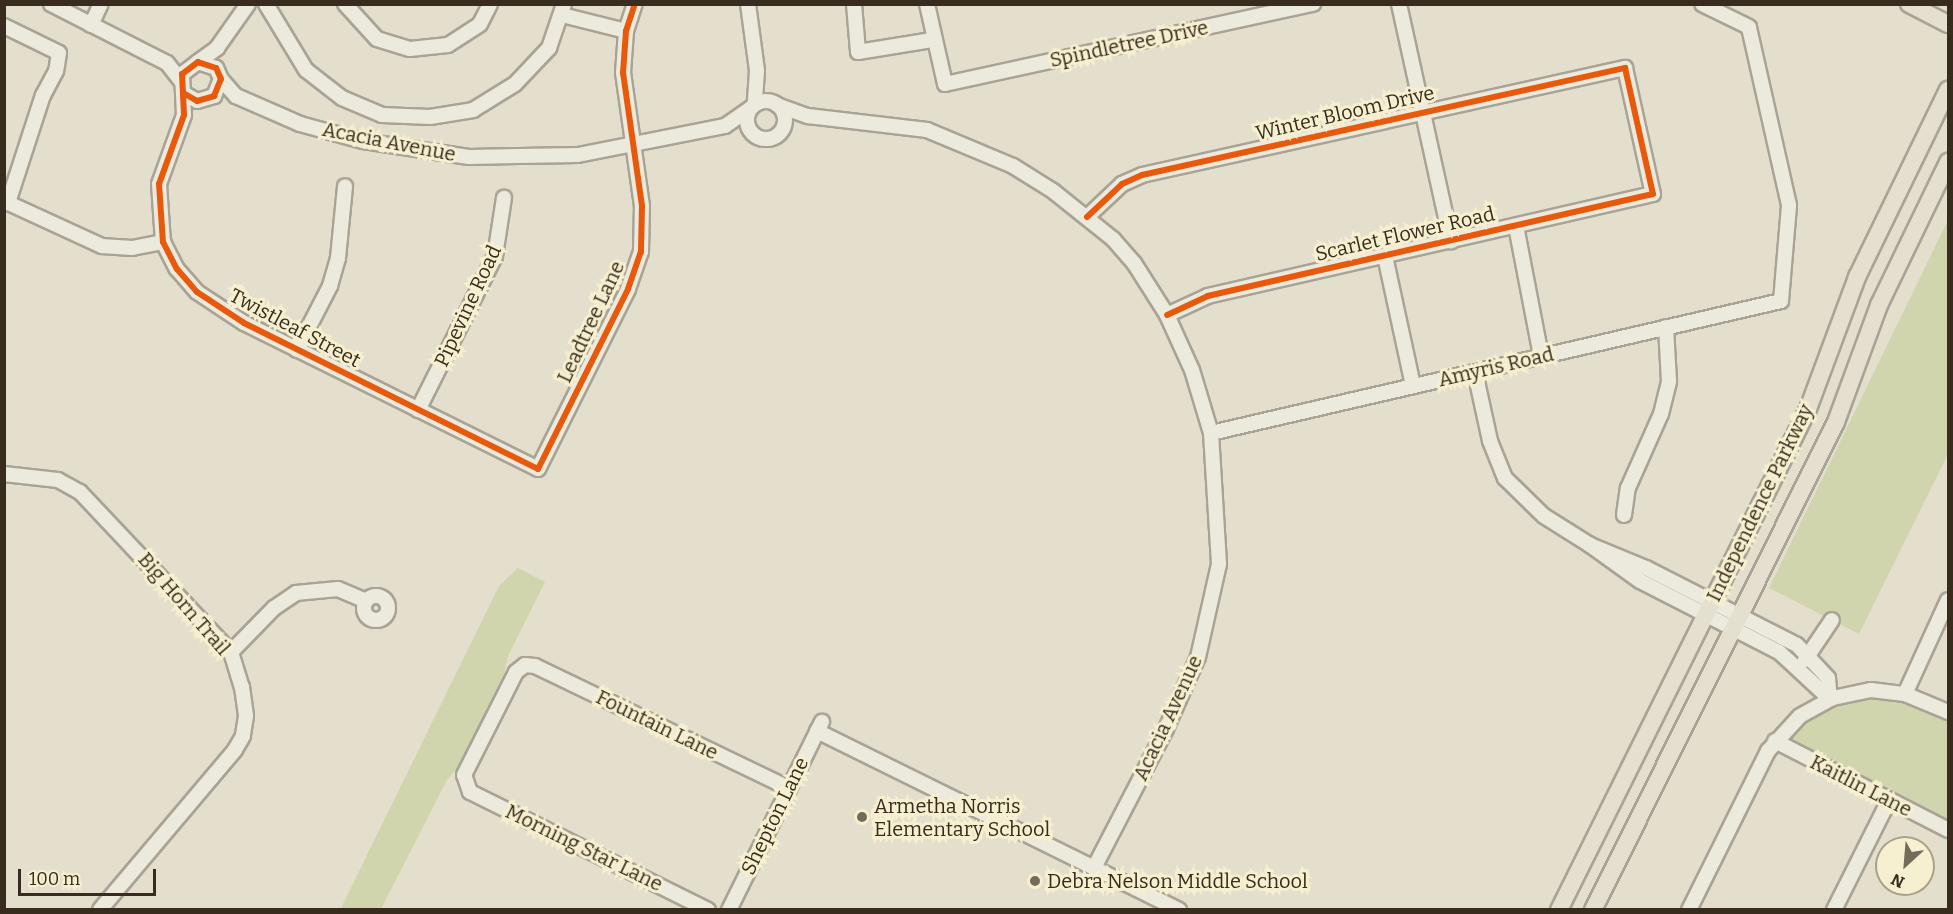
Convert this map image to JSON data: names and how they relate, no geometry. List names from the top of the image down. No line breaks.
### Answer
{"streets":{"main road":["Independence Parkway"],"street":["Spindletree Drive","Winter Bloom Drive","Acacia Avenue","Scarlet Flower Road","Pipevine Road","Leadtree Lane","Twistleaf Street","Amyris Road","Big Horn Trail","Fountain Lane","Kaitlin Lane","Shepton Lane","Morning Star Lane"]},"crossings":[["Winter Bloom Drive","Acacia Avenue"],["Winter Bloom Drive","Scarlet Flower Road"],["Acacia Avenue","Scarlet Flower Road"],["Acacia Avenue","Leadtree Lane"],["Acacia Avenue","Amyris Road"],["Acacia Avenue","Shepton Lane"],["Pipevine Road","Twistleaf Street"],["Leadtree Lane","Twistleaf Street"],["Fountain Lane","Shepton Lane"],["Fountain Lane","Morning Star Lane"]],"places":["Armetha Norris Elementary School","Debra Nelson Middle School"],"scale_bar":"100 m","north":"bottom left"}
